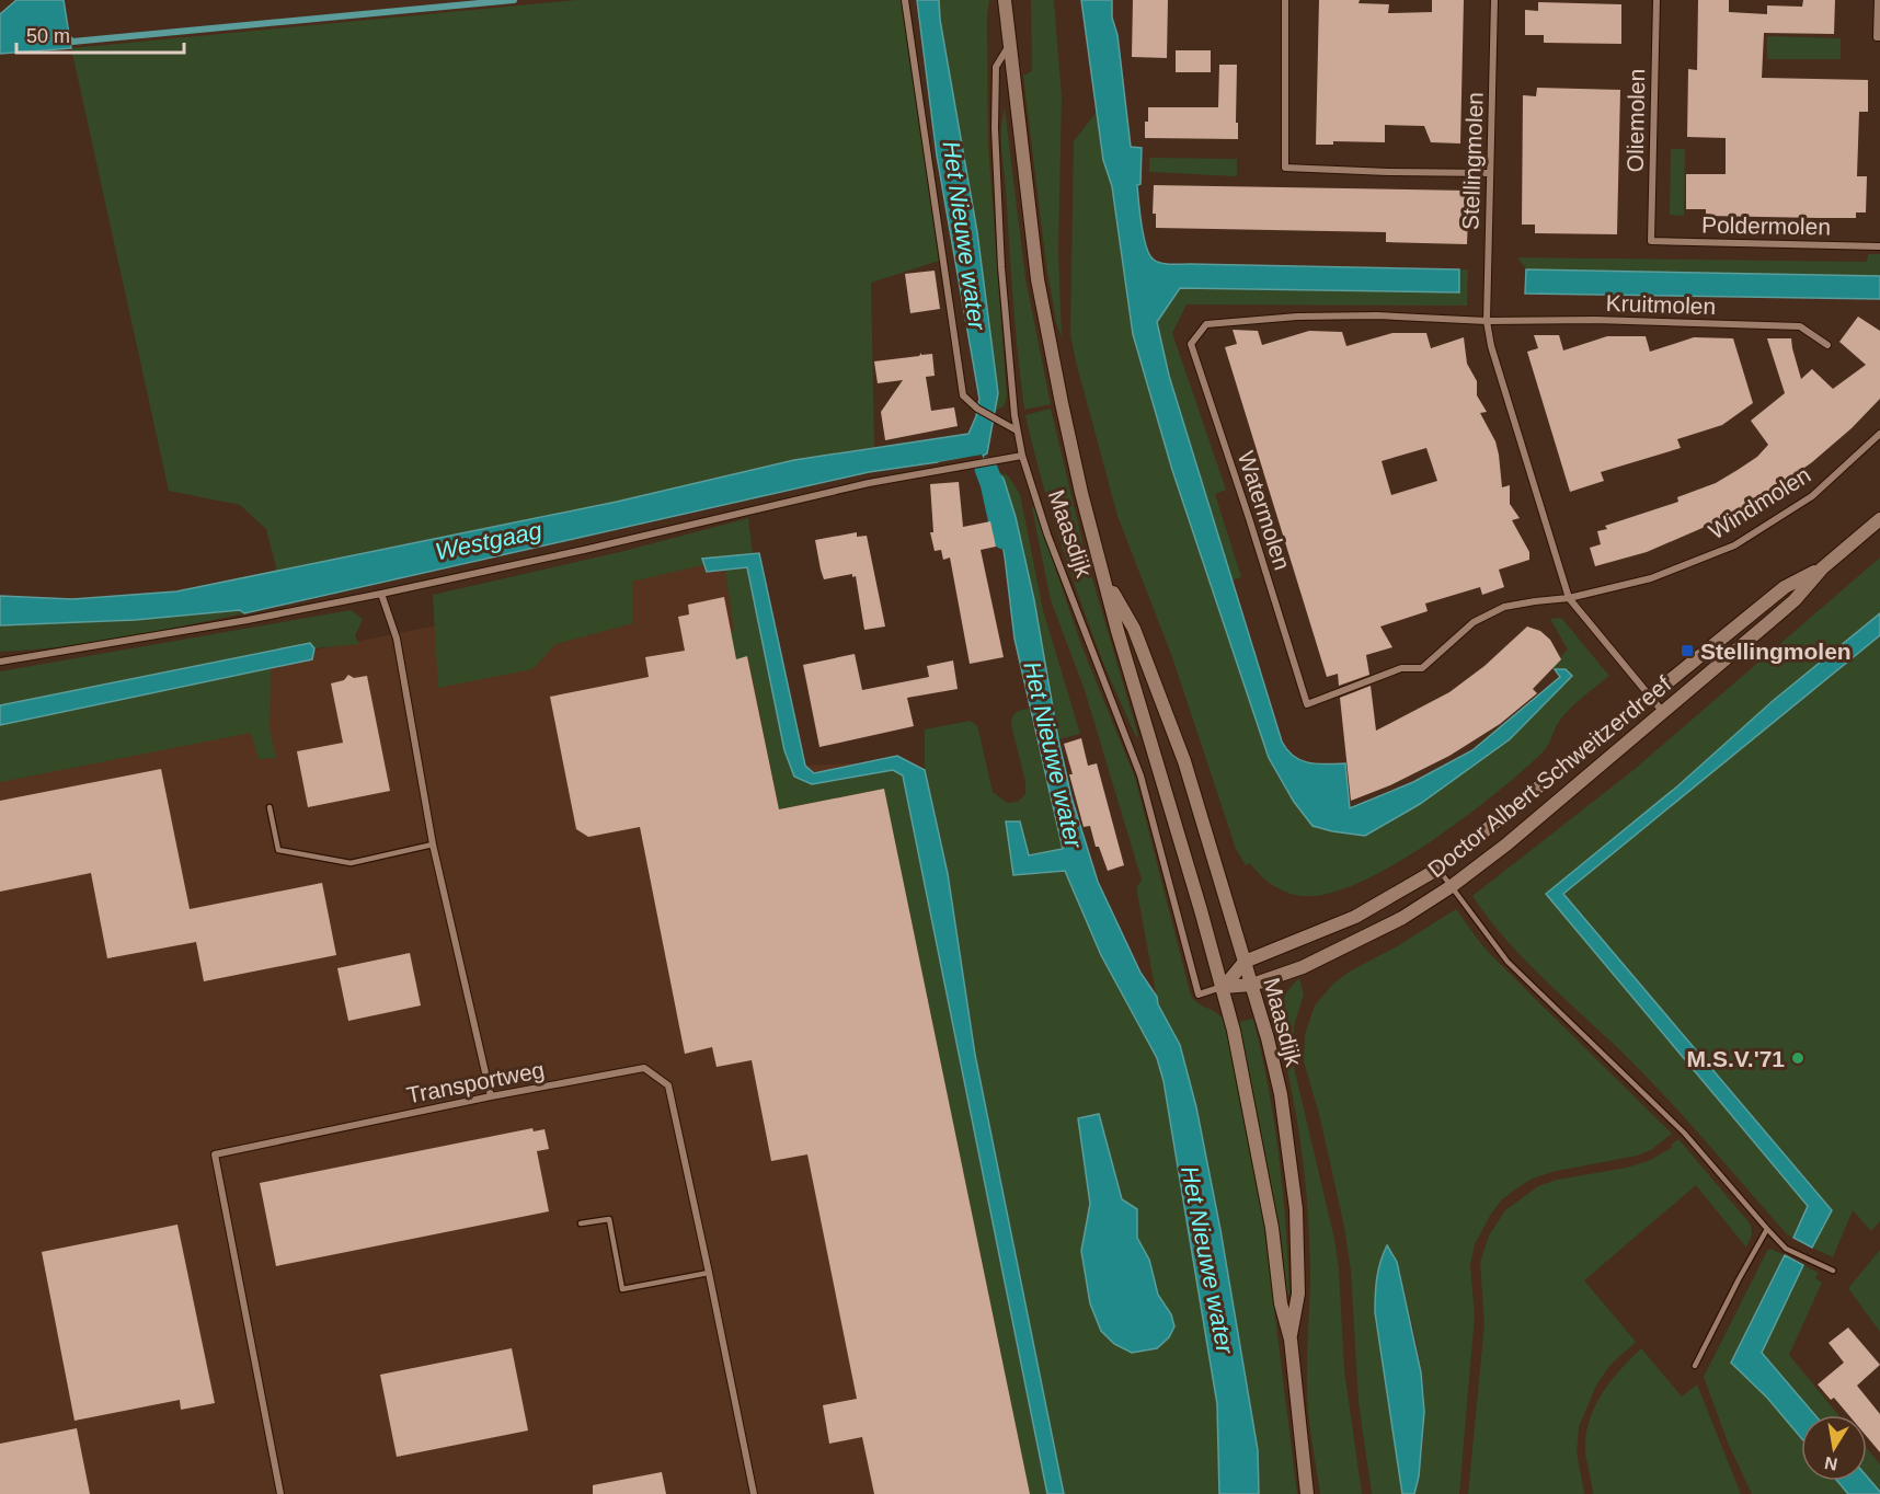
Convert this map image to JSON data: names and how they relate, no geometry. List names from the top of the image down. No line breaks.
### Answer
{"streets":{"main road":["Maasdijk","Doctor Albert Schweitzerdreef"],"street":["Oliemolen","Stellingmolen","Poldermolen","Kruitmolen","Windmolen","Watermolen","Transportweg"]},"crossings":[["Oliemolen","Poldermolen"],["Stellingmolen","Kruitmolen"],["Stellingmolen","Windmolen"],["Stellingmolen","Watermolen"],["Stellingmolen","Doctor Albert Schweitzerdreef"],["Kruitmolen","Watermolen"],["Windmolen","Watermolen"],["Maasdijk","Doctor Albert Schweitzerdreef"]],"water":["Het Nieuwe water","Westgaag"],"places":{"transit":["Stellingmolen"],"other":["M.S.V.'71"]},"scale_bar":"50 m","north":"bottom"}
